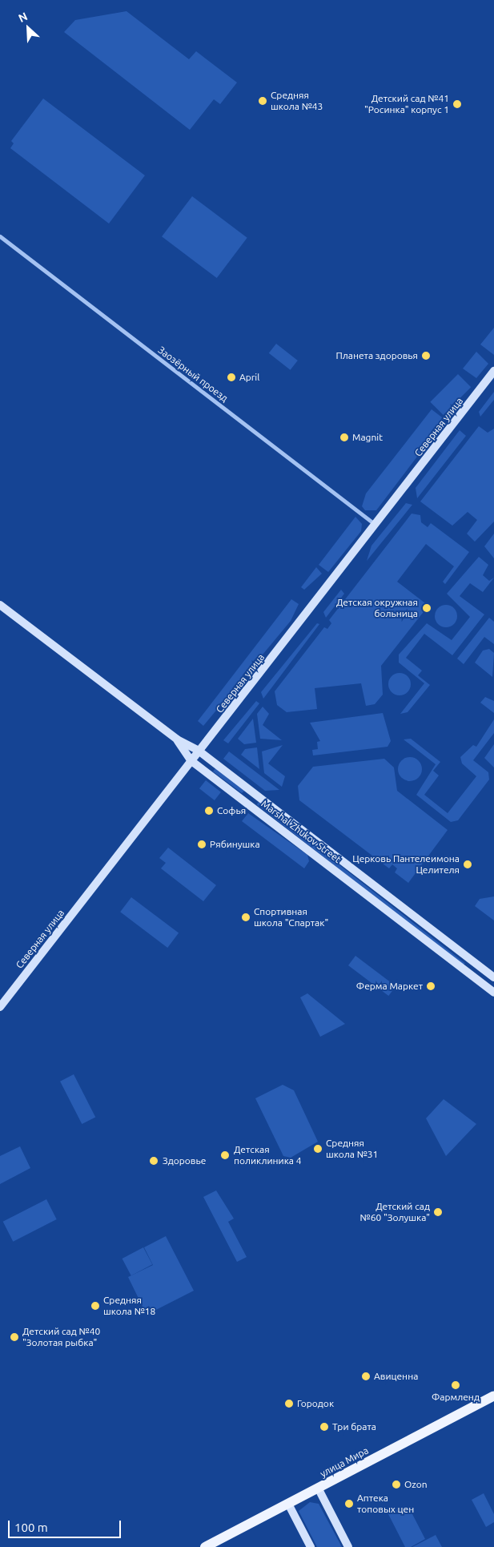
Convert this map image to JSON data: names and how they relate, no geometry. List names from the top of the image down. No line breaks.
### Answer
{"streets":{"main road":["Северная улица","Marshal Zhukov Street","улица Мира"],"street":["Заозёрный проезд"]},"crossings":[["Заозёрный проезд","Северная улица"],["Северная улица","Marshal Zhukov Street"]],"places":["Средняя школа №43","Детский сад №41 \"Росинка\" корпус 1","Планета здоровья","April","Magnit","Детская окружная больница","Софья","Рябинушка","Церковь Пантелеимона Целителя","Спортивная школа \"Спартак\"","Ферма Маркет","Средняя школа №31","Детская поликлиника 4","Здоровье","Детский сад №60 \"Золушка\"","Средняя школа №18","Детский сад №40 \"Золотая рыбка\"","Авиценна","Фармленд","Городок","Три брата","Ozon","Аптека топовых цен"],"scale_bar":"100 m","north":"top left"}
